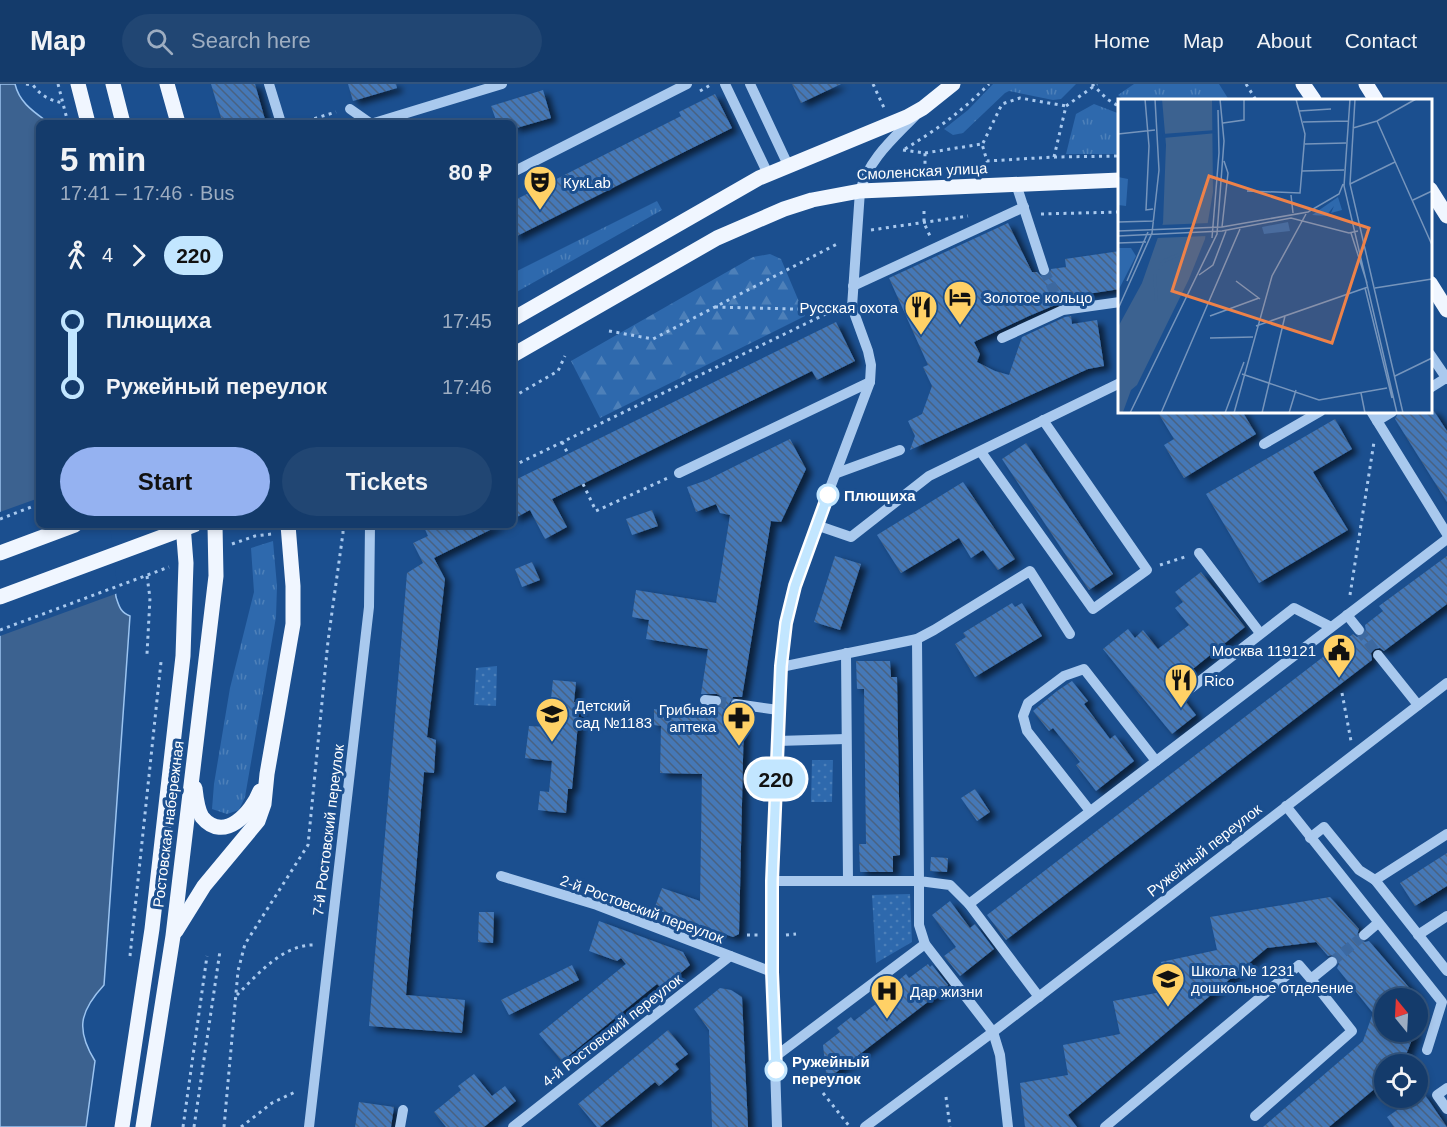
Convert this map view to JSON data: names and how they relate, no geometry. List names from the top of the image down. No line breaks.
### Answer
{"streets":{"main road":["Смоленская улица","Ростовская набережная"],"street":["7-й Ростовский переулок","Ружейный переулок","2-й Ростовский переулок","4-й Ростовский переулок"]},"crossings":[["2-й Ростовский переулок","4-й Ростовский переулок"]],"places":{"theatre":["КукLab"],"hotel":["Золотое кольцо"],"restaurant":["Русская охота","Rico"],"other":["Плющиха","Ружейный переулок"],"public building":["Москва 119121"],"school or university":["Детский сад №1183","Школа № 1231 дошкольное отделение"],"pharmacy":["Грибная аптека"],"hospital":["Дар жизни"]},"lines":["bus line 220"],"north":"top","page":{"header":"Map","search":"Search here","nav":["Home","Map","About","Contact"],"on_map":"220","heading":["5 min","17:41 – 17:46 · Bus","80 ₽"],"legs":["4","220"],"list":[{"name":"Плющиха","value":"17:45"},{"name":"Ружейный переулок","value":"17:46"}],"buttons":["Start","Tickets"]}}
